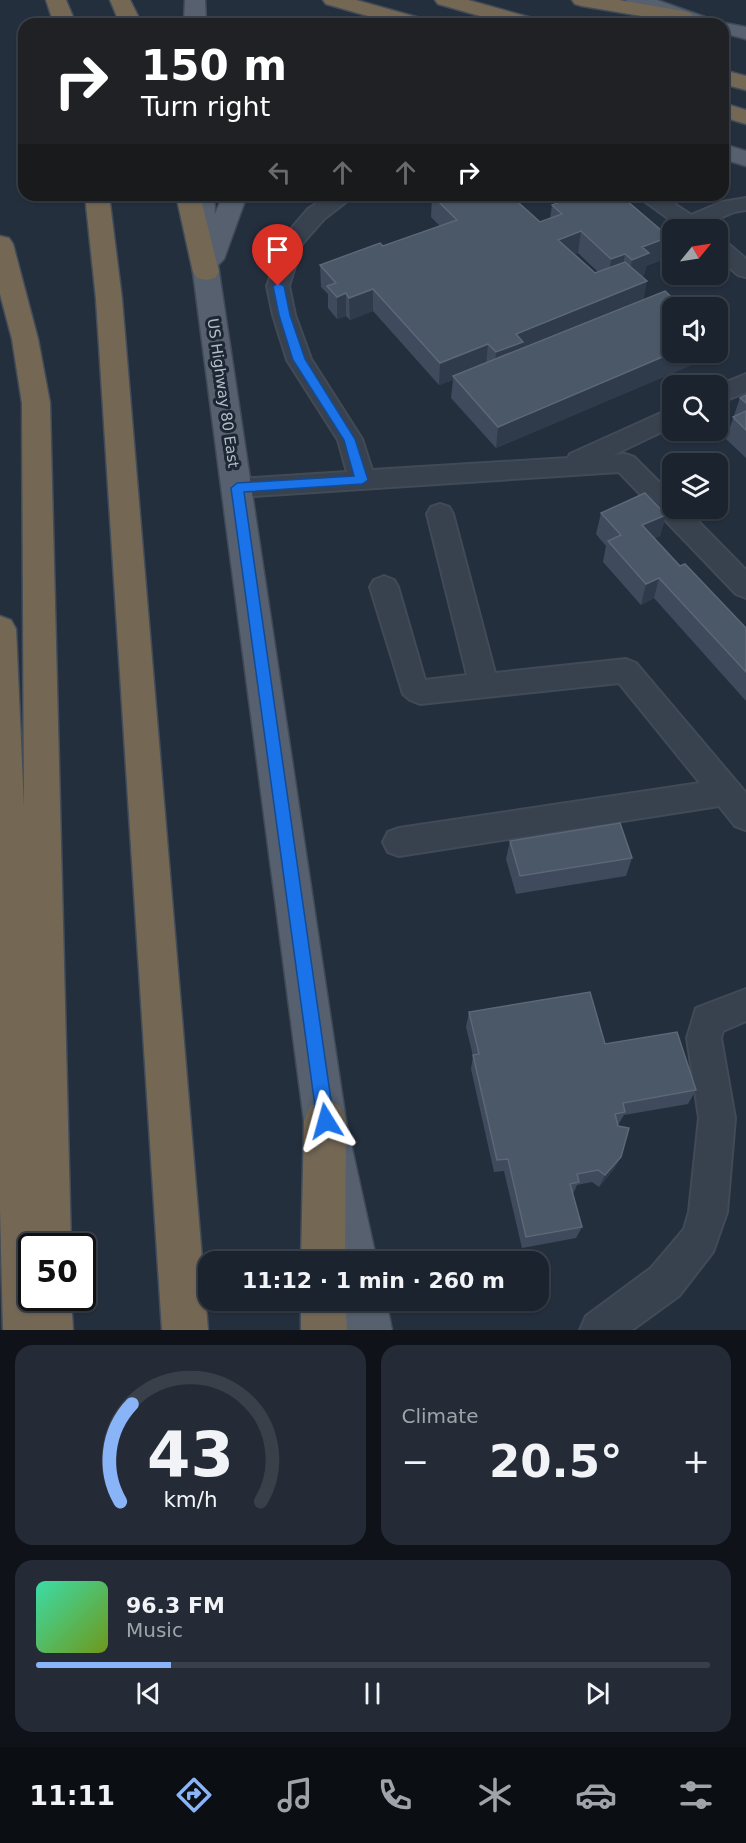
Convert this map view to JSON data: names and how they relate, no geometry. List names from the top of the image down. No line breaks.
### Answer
{"streets":{"main road":["US Highway 80 East"]},"north":"top right","page":{"turn":["150 m","Turn right"],"limit":"50","trip":"11:12 · 1 min · 260 m","tile":"Climate","heat":["−","20.5°","+"],"song":["96.3 FM","Music"],"tabs":"11:11","gauge":["43","km/h"]}}
